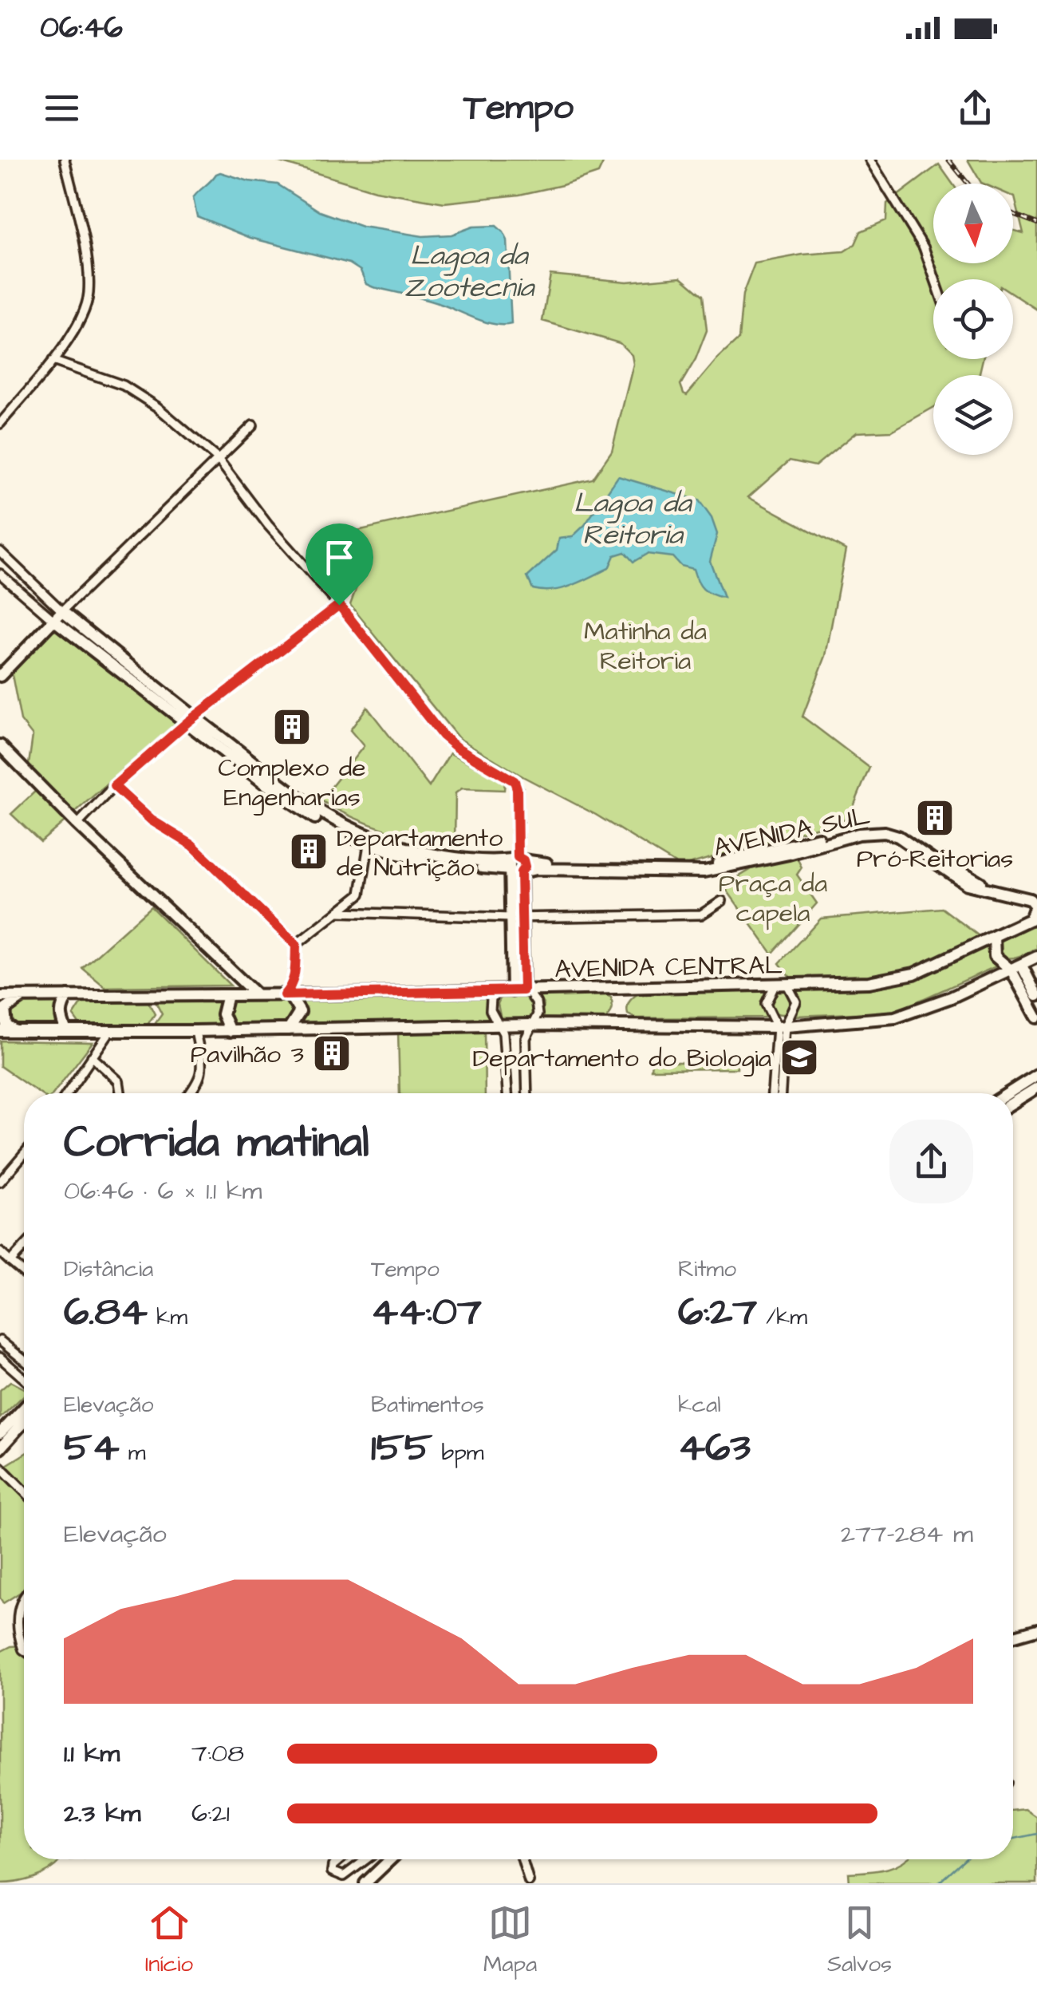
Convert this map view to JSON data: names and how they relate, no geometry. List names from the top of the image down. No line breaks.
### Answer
{"streets":{"street":["AVENIDA SUL","AVENIDA CENTRAL"]},"crossings":[["AVENIDA SUL","AVENIDA CENTRAL"]],"water":["Lagoa da Zootecnia","Lagoa da Reitoria"],"parks":["Matinha da Reitoria","Praça da capela"],"places":{"building":["Complexo de Engenharias","Pró-Reitorias","Departamento de Nutrição","Pavilhão 3"],"school or university":["Departamento do Biologia"]},"north":"bottom","page":{"status":"06:46","header":"Tempo","heading":["Corrida matinal","06:46 · 6 × 1.1 km"],"stats":[["Distância","6.84 km"],["Tempo","44:07"],["Ritmo","6:27 /km"],["Elevação","54 m"],["Batimentos","155 bpm"],["kcal","463"]],"chart":["Elevação","277–284 m"],"list":[{"name":"1.1 km","note":"7:08"},{"name":"2.3 km","note":"6:21"}],"tabs":["Início","Mapa","Salvos"]}}
